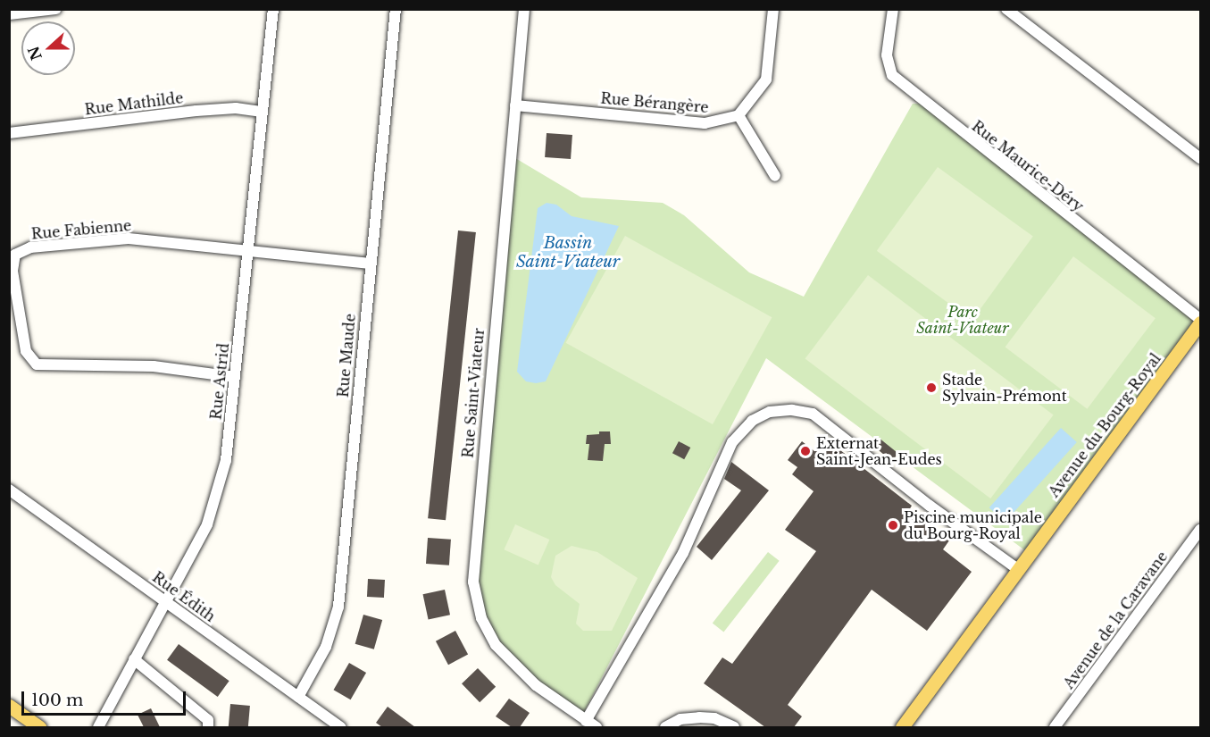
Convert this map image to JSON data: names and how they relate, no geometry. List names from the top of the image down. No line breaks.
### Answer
{"streets":{"main road":["Avenue du Bourg-Royal"],"street":["Rue Bérangère","Rue Mathilde","Rue Maurice-Déry","Rue Fabienne","Rue Maude","Rue Astrid","Rue Saint-Viateur","Rue Édith","Avenue de la Caravane"]},"crossings":[["Rue Bérangère","Rue Saint-Viateur"],["Rue Mathilde","Rue Astrid"],["Rue Maurice-Déry","Avenue du Bourg-Royal"],["Rue Fabienne","Rue Maude"],["Rue Fabienne","Rue Astrid"],["Rue Maude","Rue Édith"],["Rue Astrid","Rue Édith"]],"water":["Bassin Saint-Viateur"],"parks":["Parc Saint-Viateur"],"places":["Stade Sylvain-Prémont","Externat Saint-Jean-Eudes","Piscine municipale du Bourg-Royal"],"scale_bar":"100 m","north":"left"}
